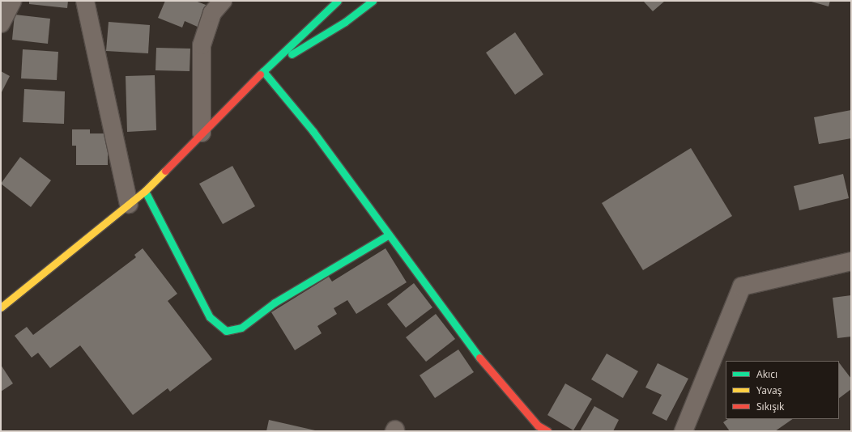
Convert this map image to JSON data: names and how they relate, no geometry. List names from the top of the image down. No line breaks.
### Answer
{"legend":["Akıcı","Yavaş","Sıkışık"]}
